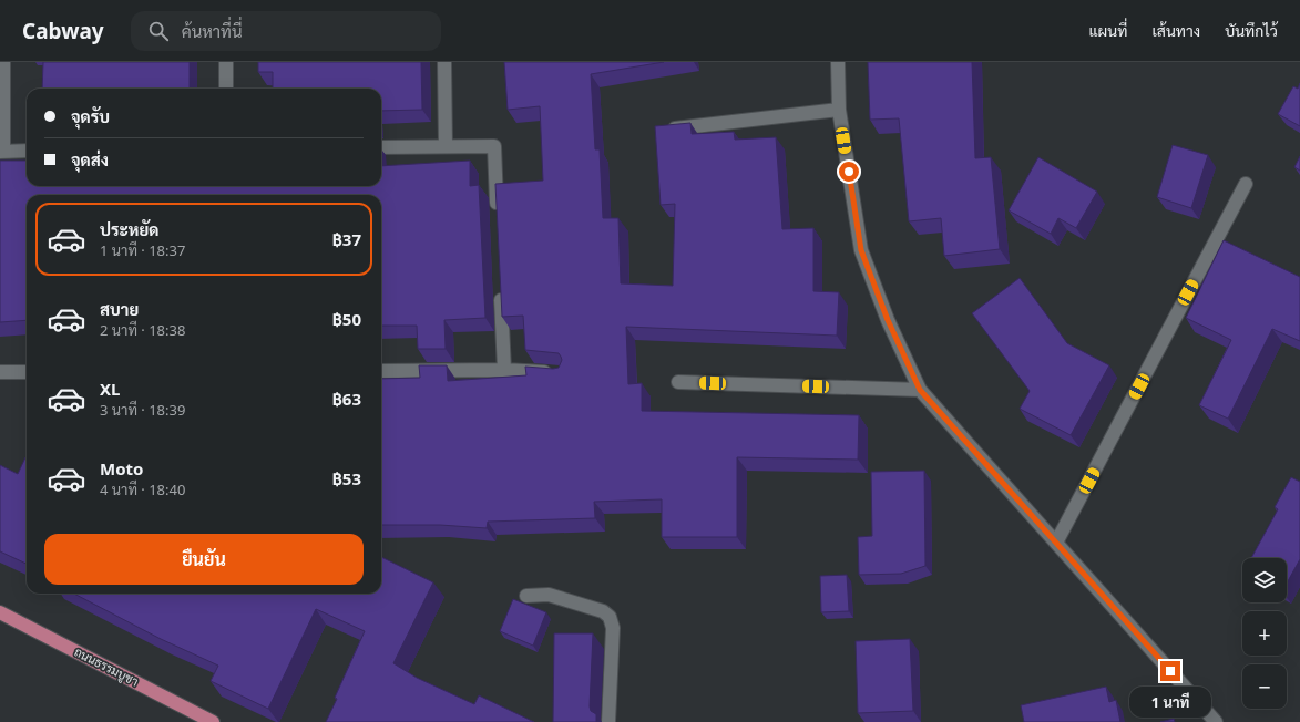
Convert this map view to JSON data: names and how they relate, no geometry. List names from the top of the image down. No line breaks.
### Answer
{"streets":{"main road":["ถนนธรรมบูชา"]},"page":{"header":"Cabway","search":"ค้นหาที่นี่","nav":["แผนที่","เส้นทาง","บันทึกไว้"],"banner":["จุดรับ","จุดส่ง"],"list":[{"name":"ประหยัด","note":"1 นาที · 18:37","value":"฿37"},{"name":"สบาย","note":"2 นาที · 18:38","value":"฿50"},{"name":"XL","note":"3 นาที · 18:39","value":"฿63"},{"name":"Moto","note":"4 นาที · 18:40","value":"฿53"}],"buttons":"ยืนยัน","map_buttons":["+","−"],"bubble":"1 นาที"}}
